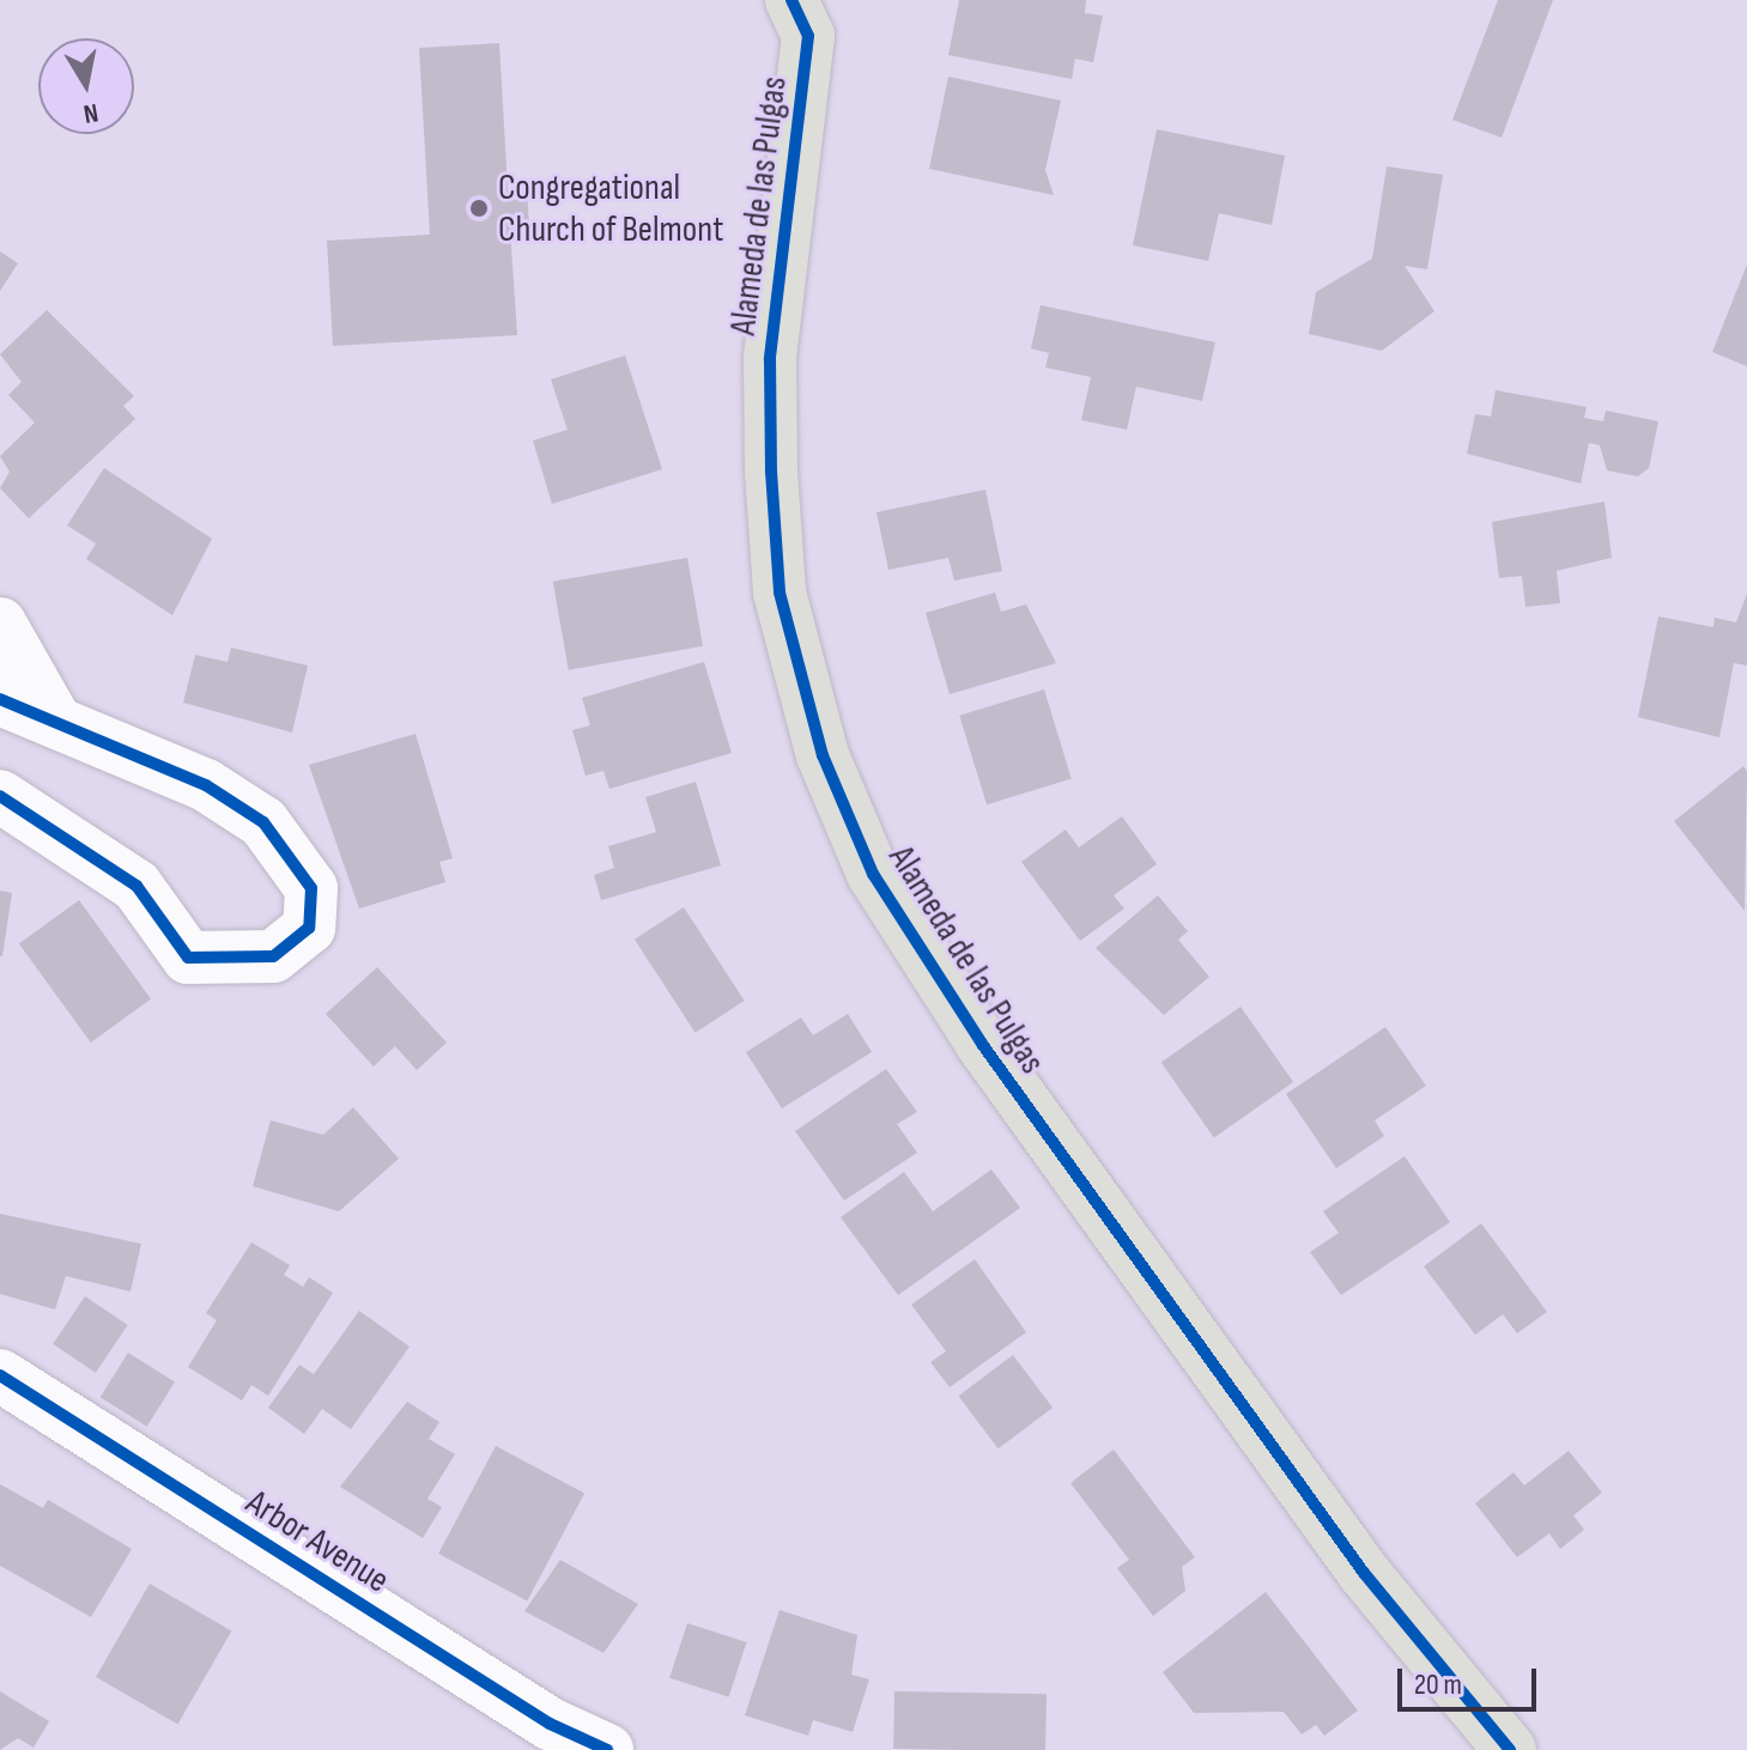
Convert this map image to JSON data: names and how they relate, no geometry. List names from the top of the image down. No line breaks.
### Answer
{"streets":{"main road":["Alameda de las Pulgas"],"street":["Arbor Avenue"]},"places":["Congregational Church of Belmont"],"scale_bar":"20 m","north":"bottom"}
